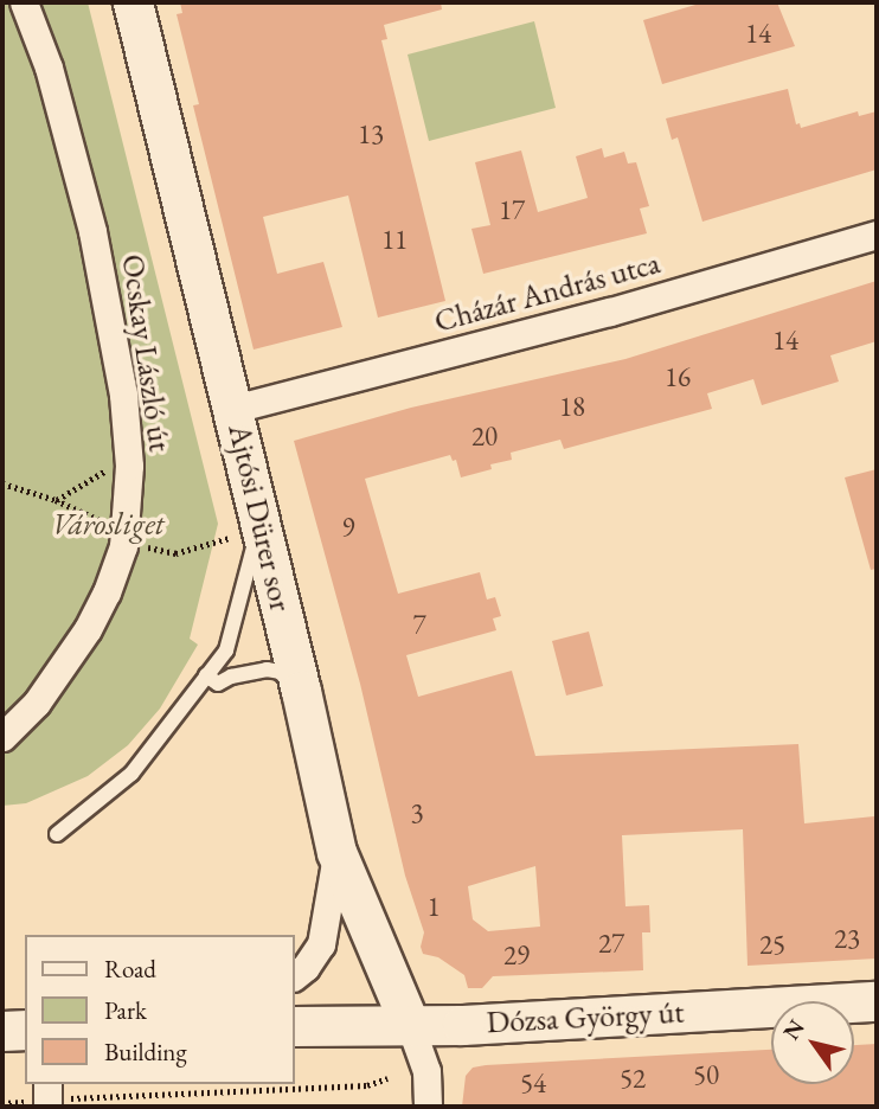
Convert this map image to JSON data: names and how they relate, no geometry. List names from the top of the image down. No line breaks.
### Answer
{"streets":{"street":["Cházár András utca","Ocskay László út","Ajtósi Dürer sor","Dózsa György út"]},"crossings":[["Cházár András utca","Ajtósi Dürer sor"],["Ajtósi Dürer sor","Dózsa György út"]],"parks":["Városliget"],"house_numbers":["14","13","17","11","14","16","18","20","9","7","3","1","23","27","25","29","50","52","54"],"legend":["Road","Park","Building"],"north":"top left"}
